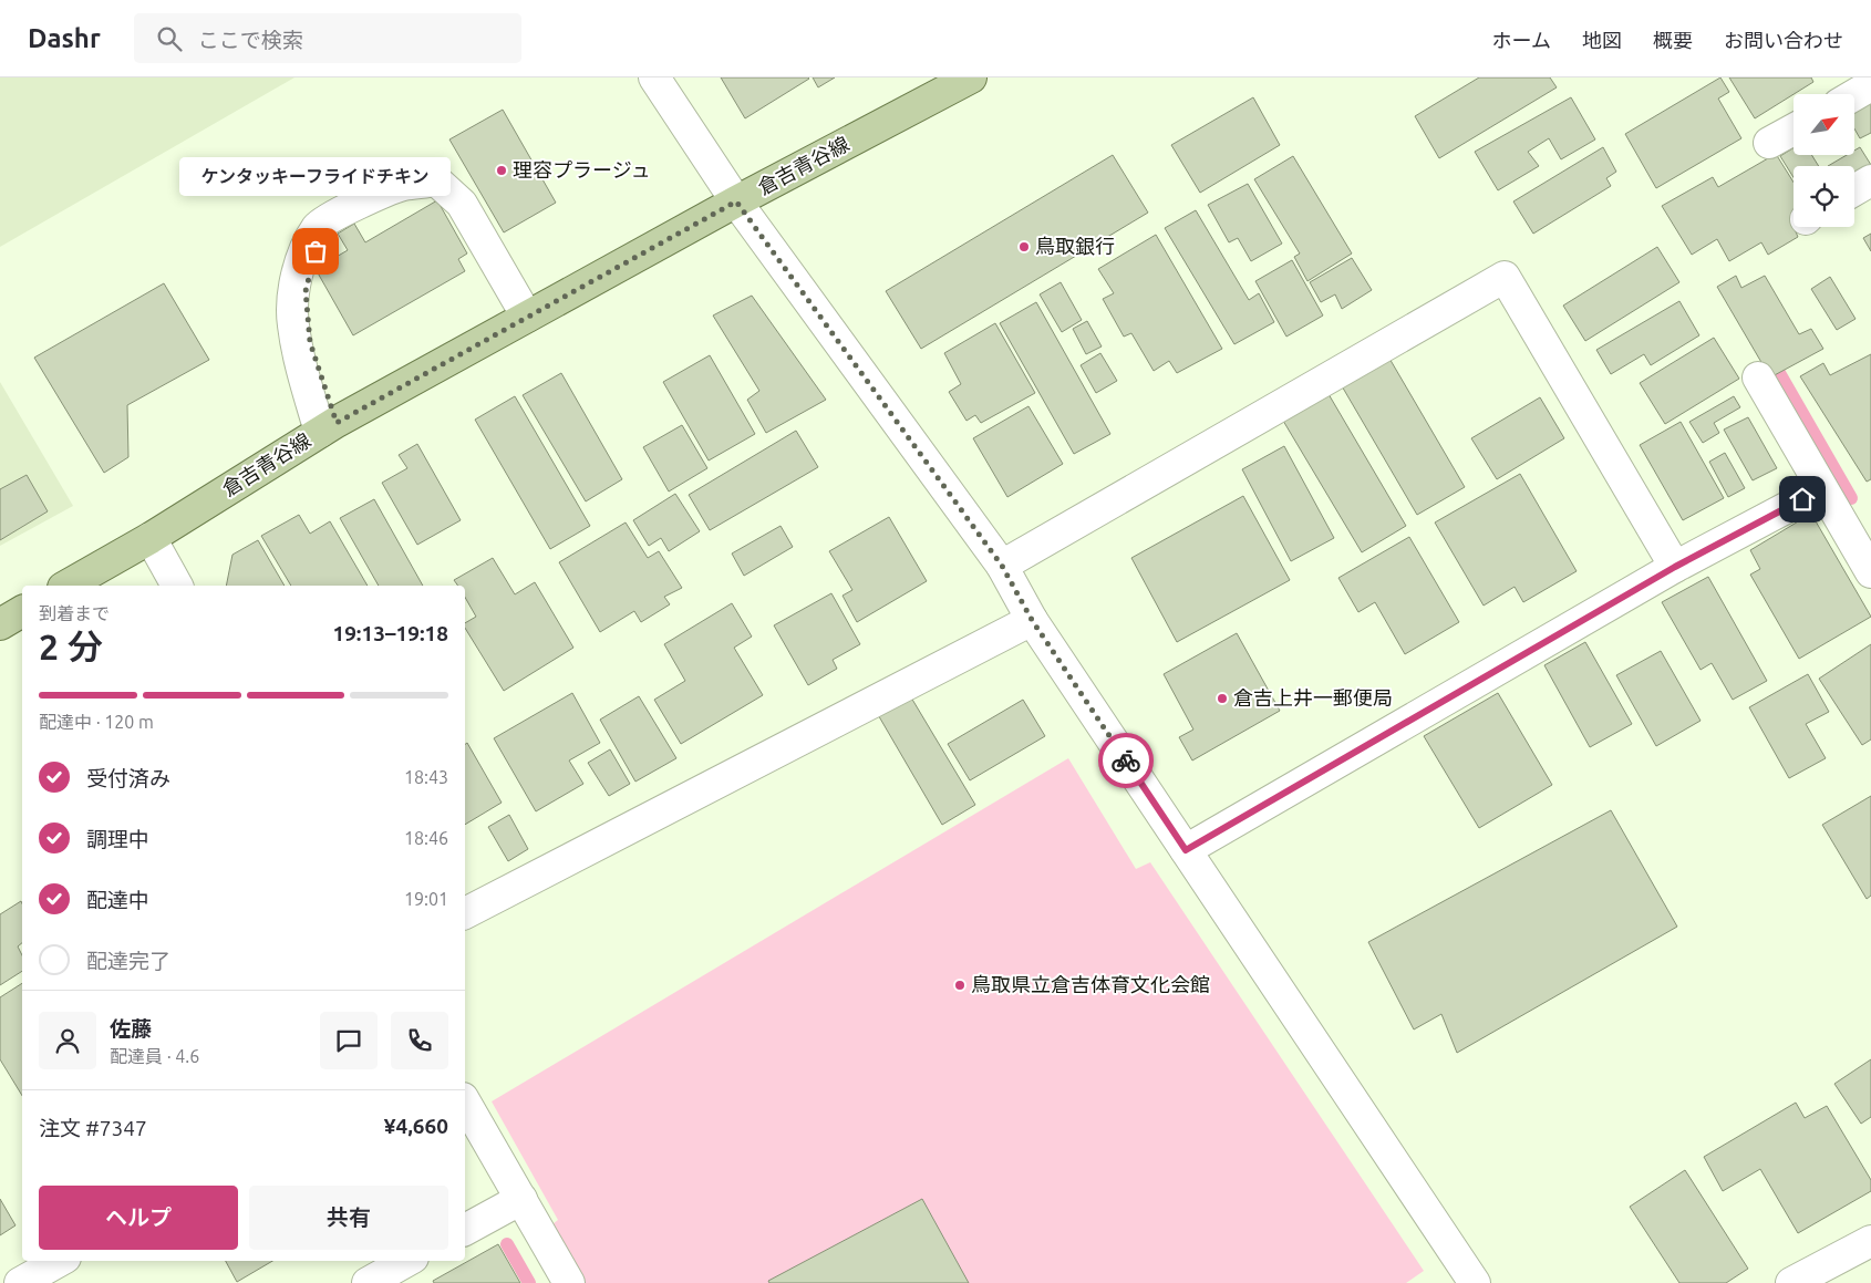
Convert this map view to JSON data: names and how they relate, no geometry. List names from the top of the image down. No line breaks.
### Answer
{"streets":{"main road":["倉吉青谷線"]},"places":["理容プラージュ","鳥取銀行","ケンタッキーフライドチキン","倉吉上井一郵便局","鳥取県立倉吉体育文化会館"],"north":"top right","page":{"header":"Dashr","search":"ここで検索","nav":["ホーム","地図","概要","お問い合わせ"],"bubble":"ケンタッキーフライドチキン","heading":["2 分","到着まで","19:13–19:18"],"panel":["佐藤","配達員 · 4.6","注文 #7347","¥4,660"],"bar":"配達中 · 120 m","list":[["受付済み","18:43"],["調理中","18:46"],["配達中","19:01"],"配達完了"],"buttons":["ヘルプ","共有"]}}
